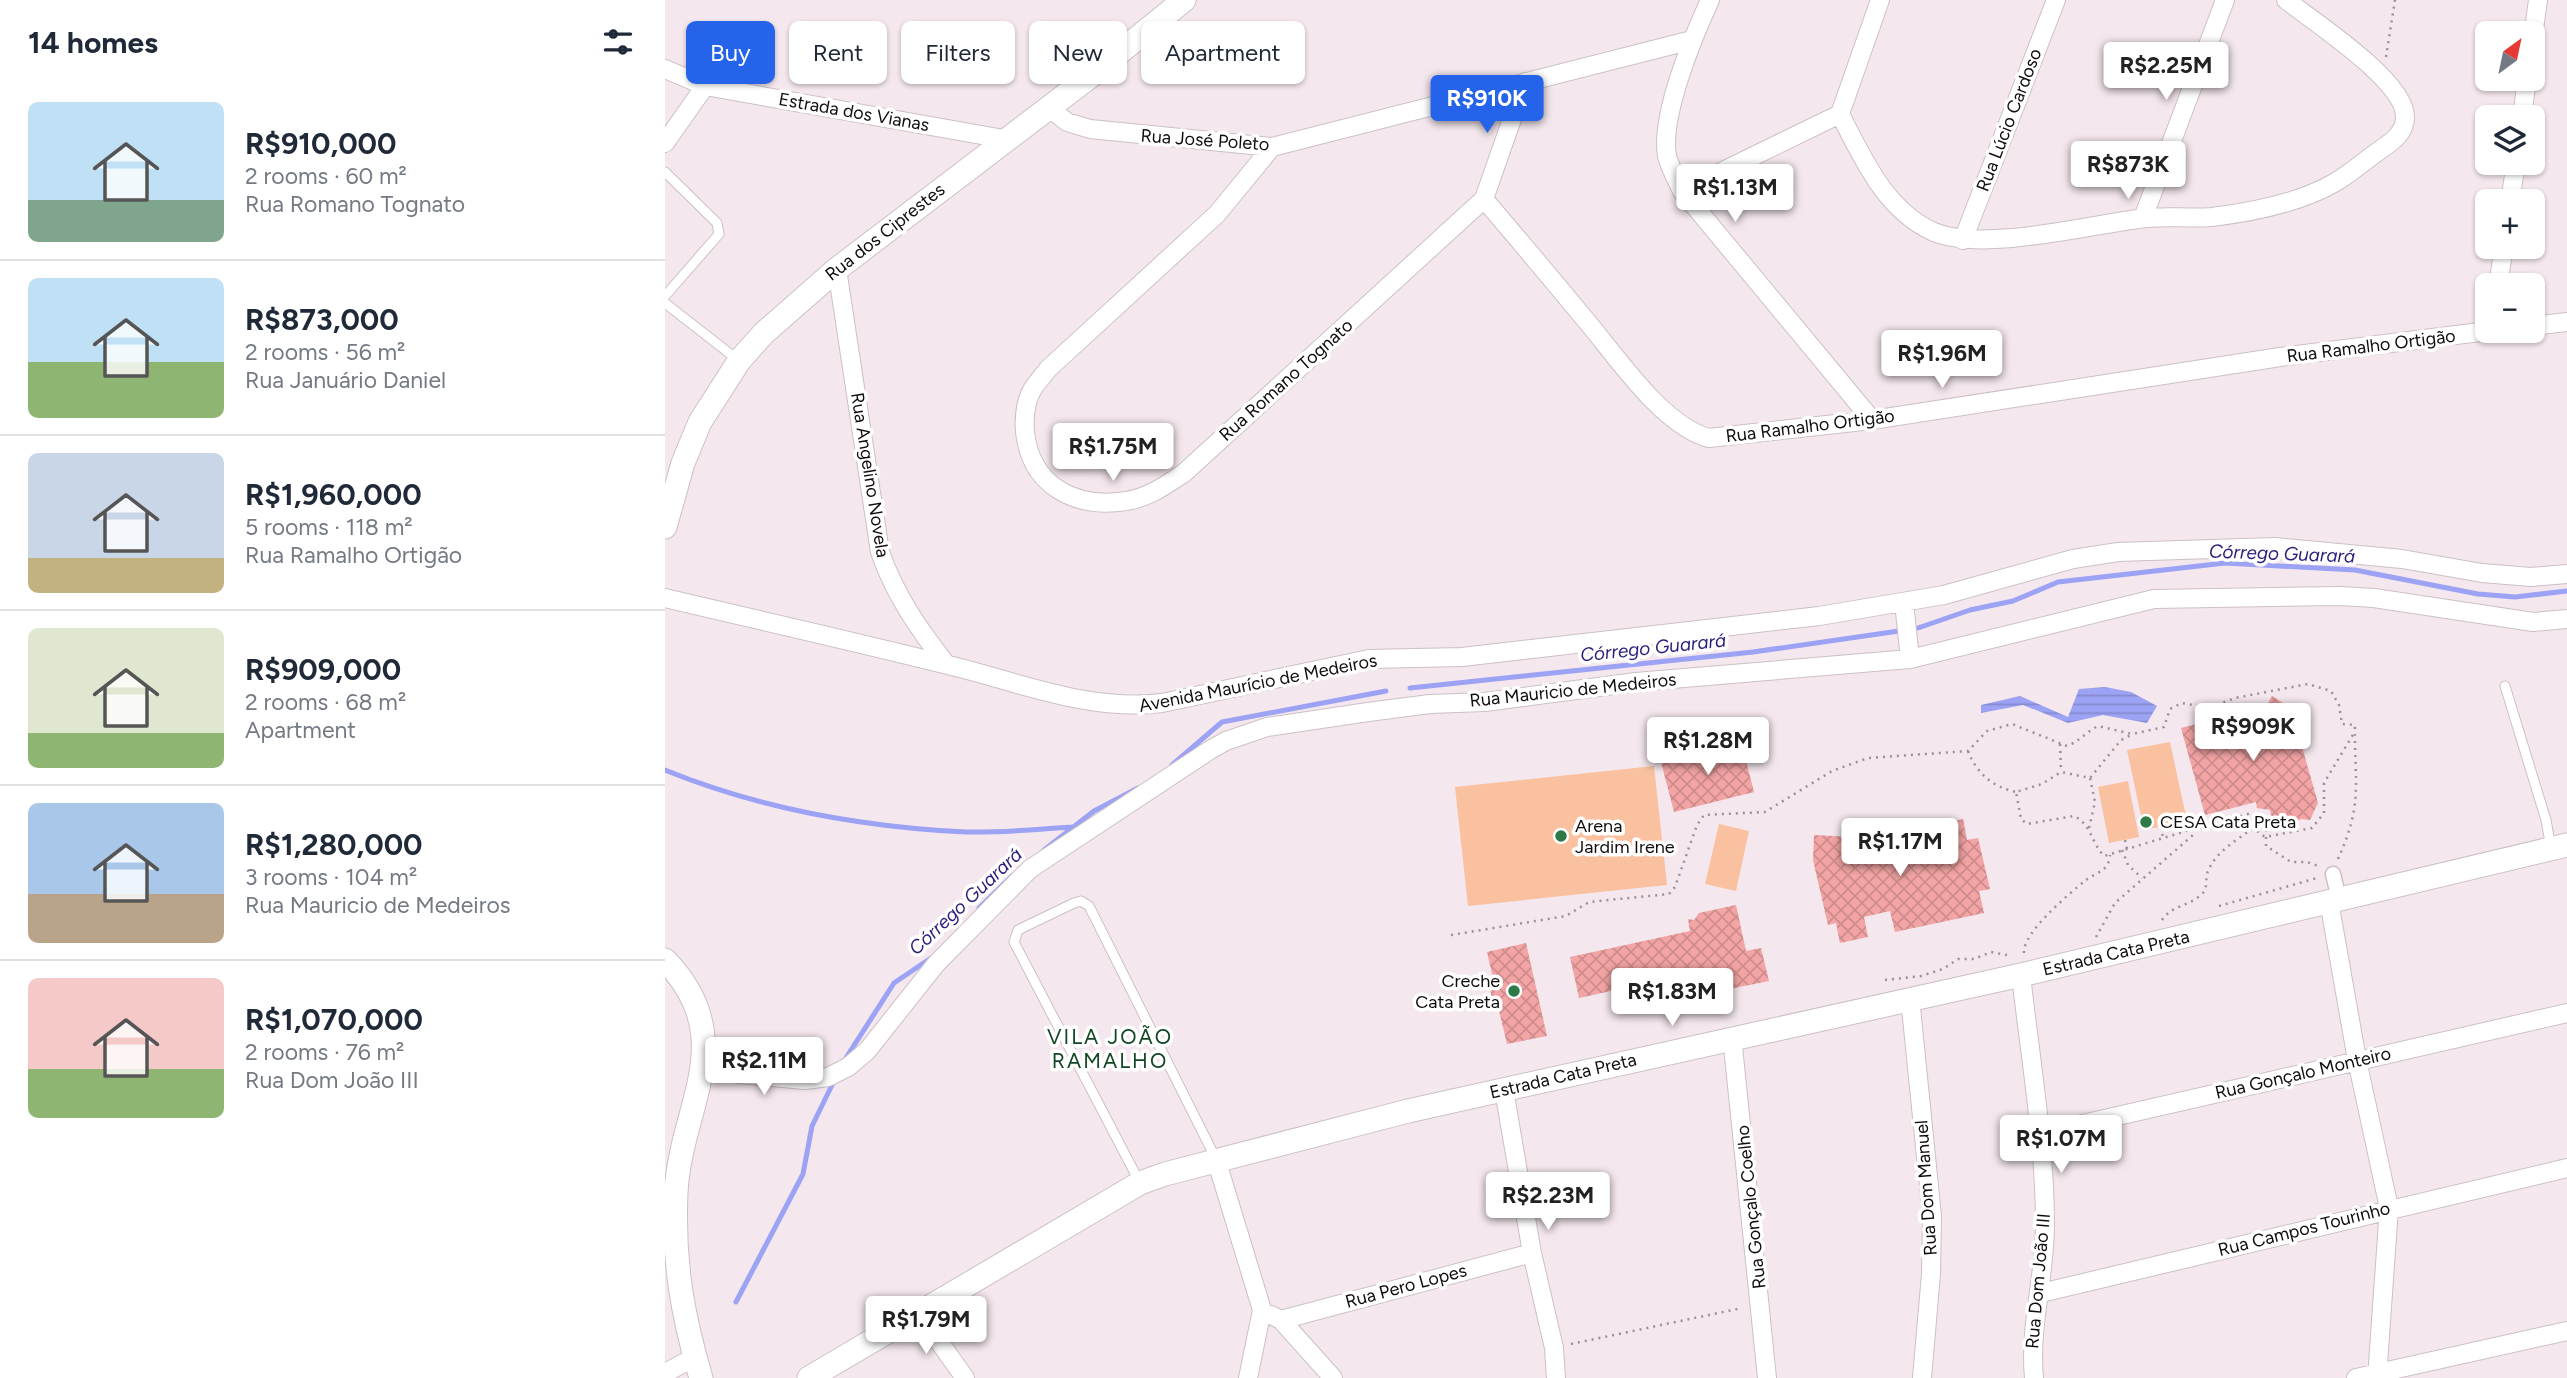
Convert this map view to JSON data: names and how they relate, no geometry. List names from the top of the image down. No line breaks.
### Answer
{"streets":{"street":["Estrada dos Vianas","Rua Lúcio Cardoso","Rua José Poleto","Rua dos Ciprestes","Rua Ramalho Ortigão","Rua Romano Tognato","Rua Angelino Novela","Avenida Maurício de Medeiros","Rua Mauricio de Medeiros","Estrada Cata Preta","Rua Gonçalo Monteiro","Rua Dom Manuel","Rua Gonçalo Coelho","Rua Campos Tourinho","Rua Dom João III","Rua Pero Lopes"]},"crossings":[["Estrada dos Vianas","Rua dos Ciprestes"],["Rua José Poleto","Rua dos Ciprestes"],["Rua José Poleto","Rua Romano Tognato"],["Rua dos Ciprestes","Rua Angelino Novela"],["Rua Ramalho Ortigão","Rua Romano Tognato"],["Rua Angelino Novela","Avenida Maurício de Medeiros"],["Estrada Cata Preta","Rua Dom Manuel"],["Estrada Cata Preta","Rua Gonçalo Coelho"],["Estrada Cata Preta","Rua Dom João III"],["Rua Gonçalo Monteiro","Rua Dom João III"],["Rua Campos Tourinho","Rua Dom João III"]],"districts":["VILA JOÃO RAMALHO"],"water":["Córrego Guarará"],"places":["CESA Cata Preta","Arena Jardim Irene","Creche Cata Preta"],"north":"top right","page":{"heading":"14 homes","map_buttons":["+","−"],"chip":["Buy","Rent","Filters","New","Apartment"],"price":["R$2.25M","R$910K","R$873K","R$1.13M","R$1.96M","R$1.75M","R$909K","R$1.28M","R$1.17M","R$1.83M","R$2.11M","R$1.07M","R$2.23M","R$1.79M"],"list":[{"name":"R$910,000","note":"2 rooms · 60 m² · Rua Romano Tognato"},{"name":"R$873,000","note":"2 rooms · 56 m² · Rua Januário Daniel"},{"name":"R$1,960,000","note":"5 rooms · 118 m² · Rua Ramalho Ortigão"},{"name":"R$909,000","note":"2 rooms · 68 m² · Apartment"},{"name":"R$1,280,000","note":"3 rooms · 104 m² · Rua Mauricio de Medeiros"},{"name":"R$1,070,000","note":"2 rooms · 76 m² · Rua Dom João III"}]}}
